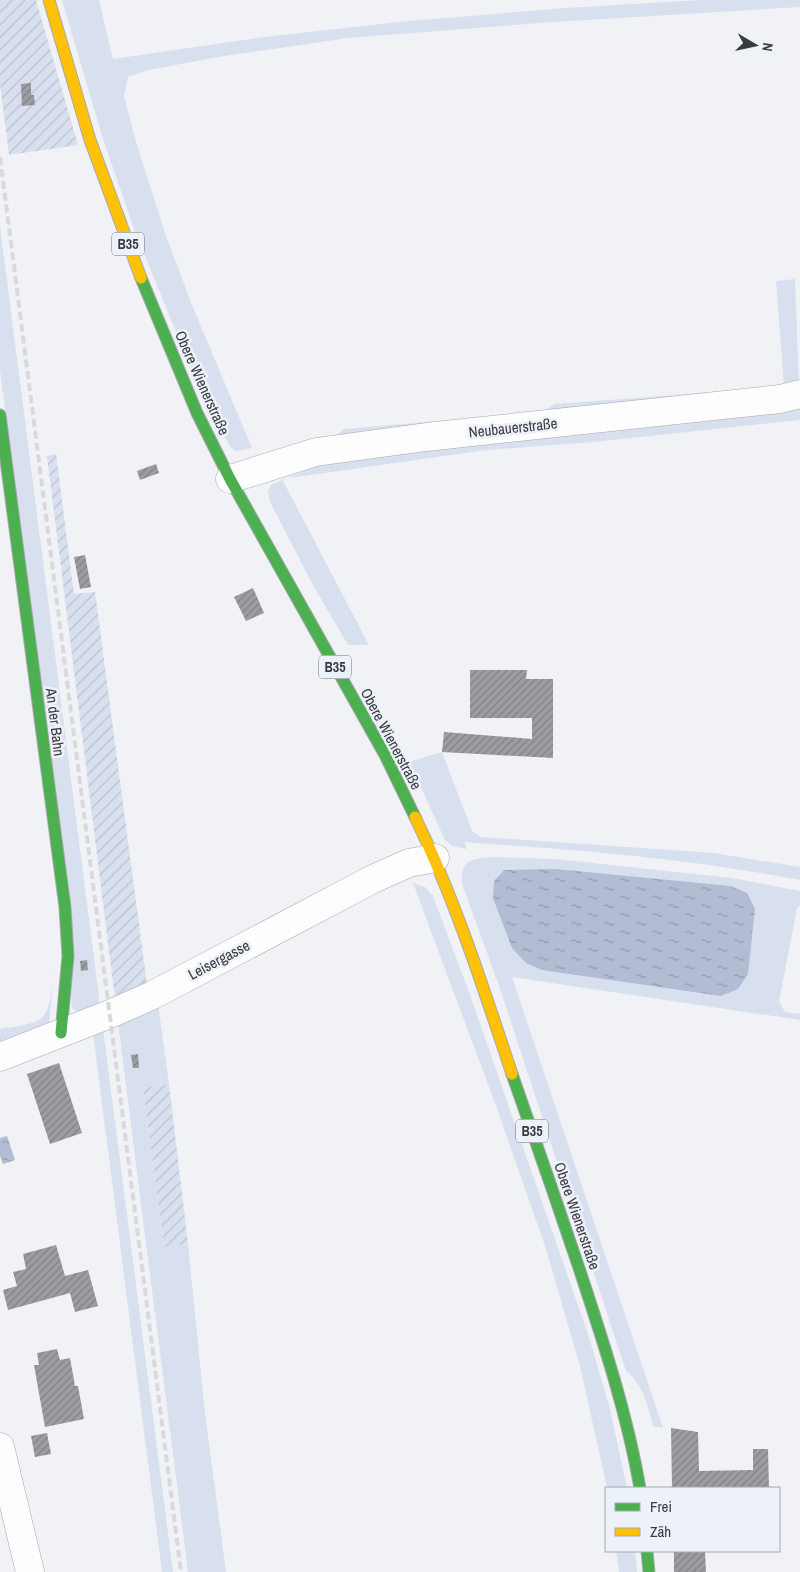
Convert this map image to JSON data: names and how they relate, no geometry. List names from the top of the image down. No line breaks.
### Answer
{"streets":{"main road":["B35","Obere Wienerstraße","An der Bahn"],"street":["Neubauerstraße","Leisergasse"]},"crossings":[["Obere Wienerstraße","Neubauerstraße"],["Obere Wienerstraße","Leisergasse"],["An der Bahn","Leisergasse"]],"legend":["Frei","Zäh"],"north":"right"}
